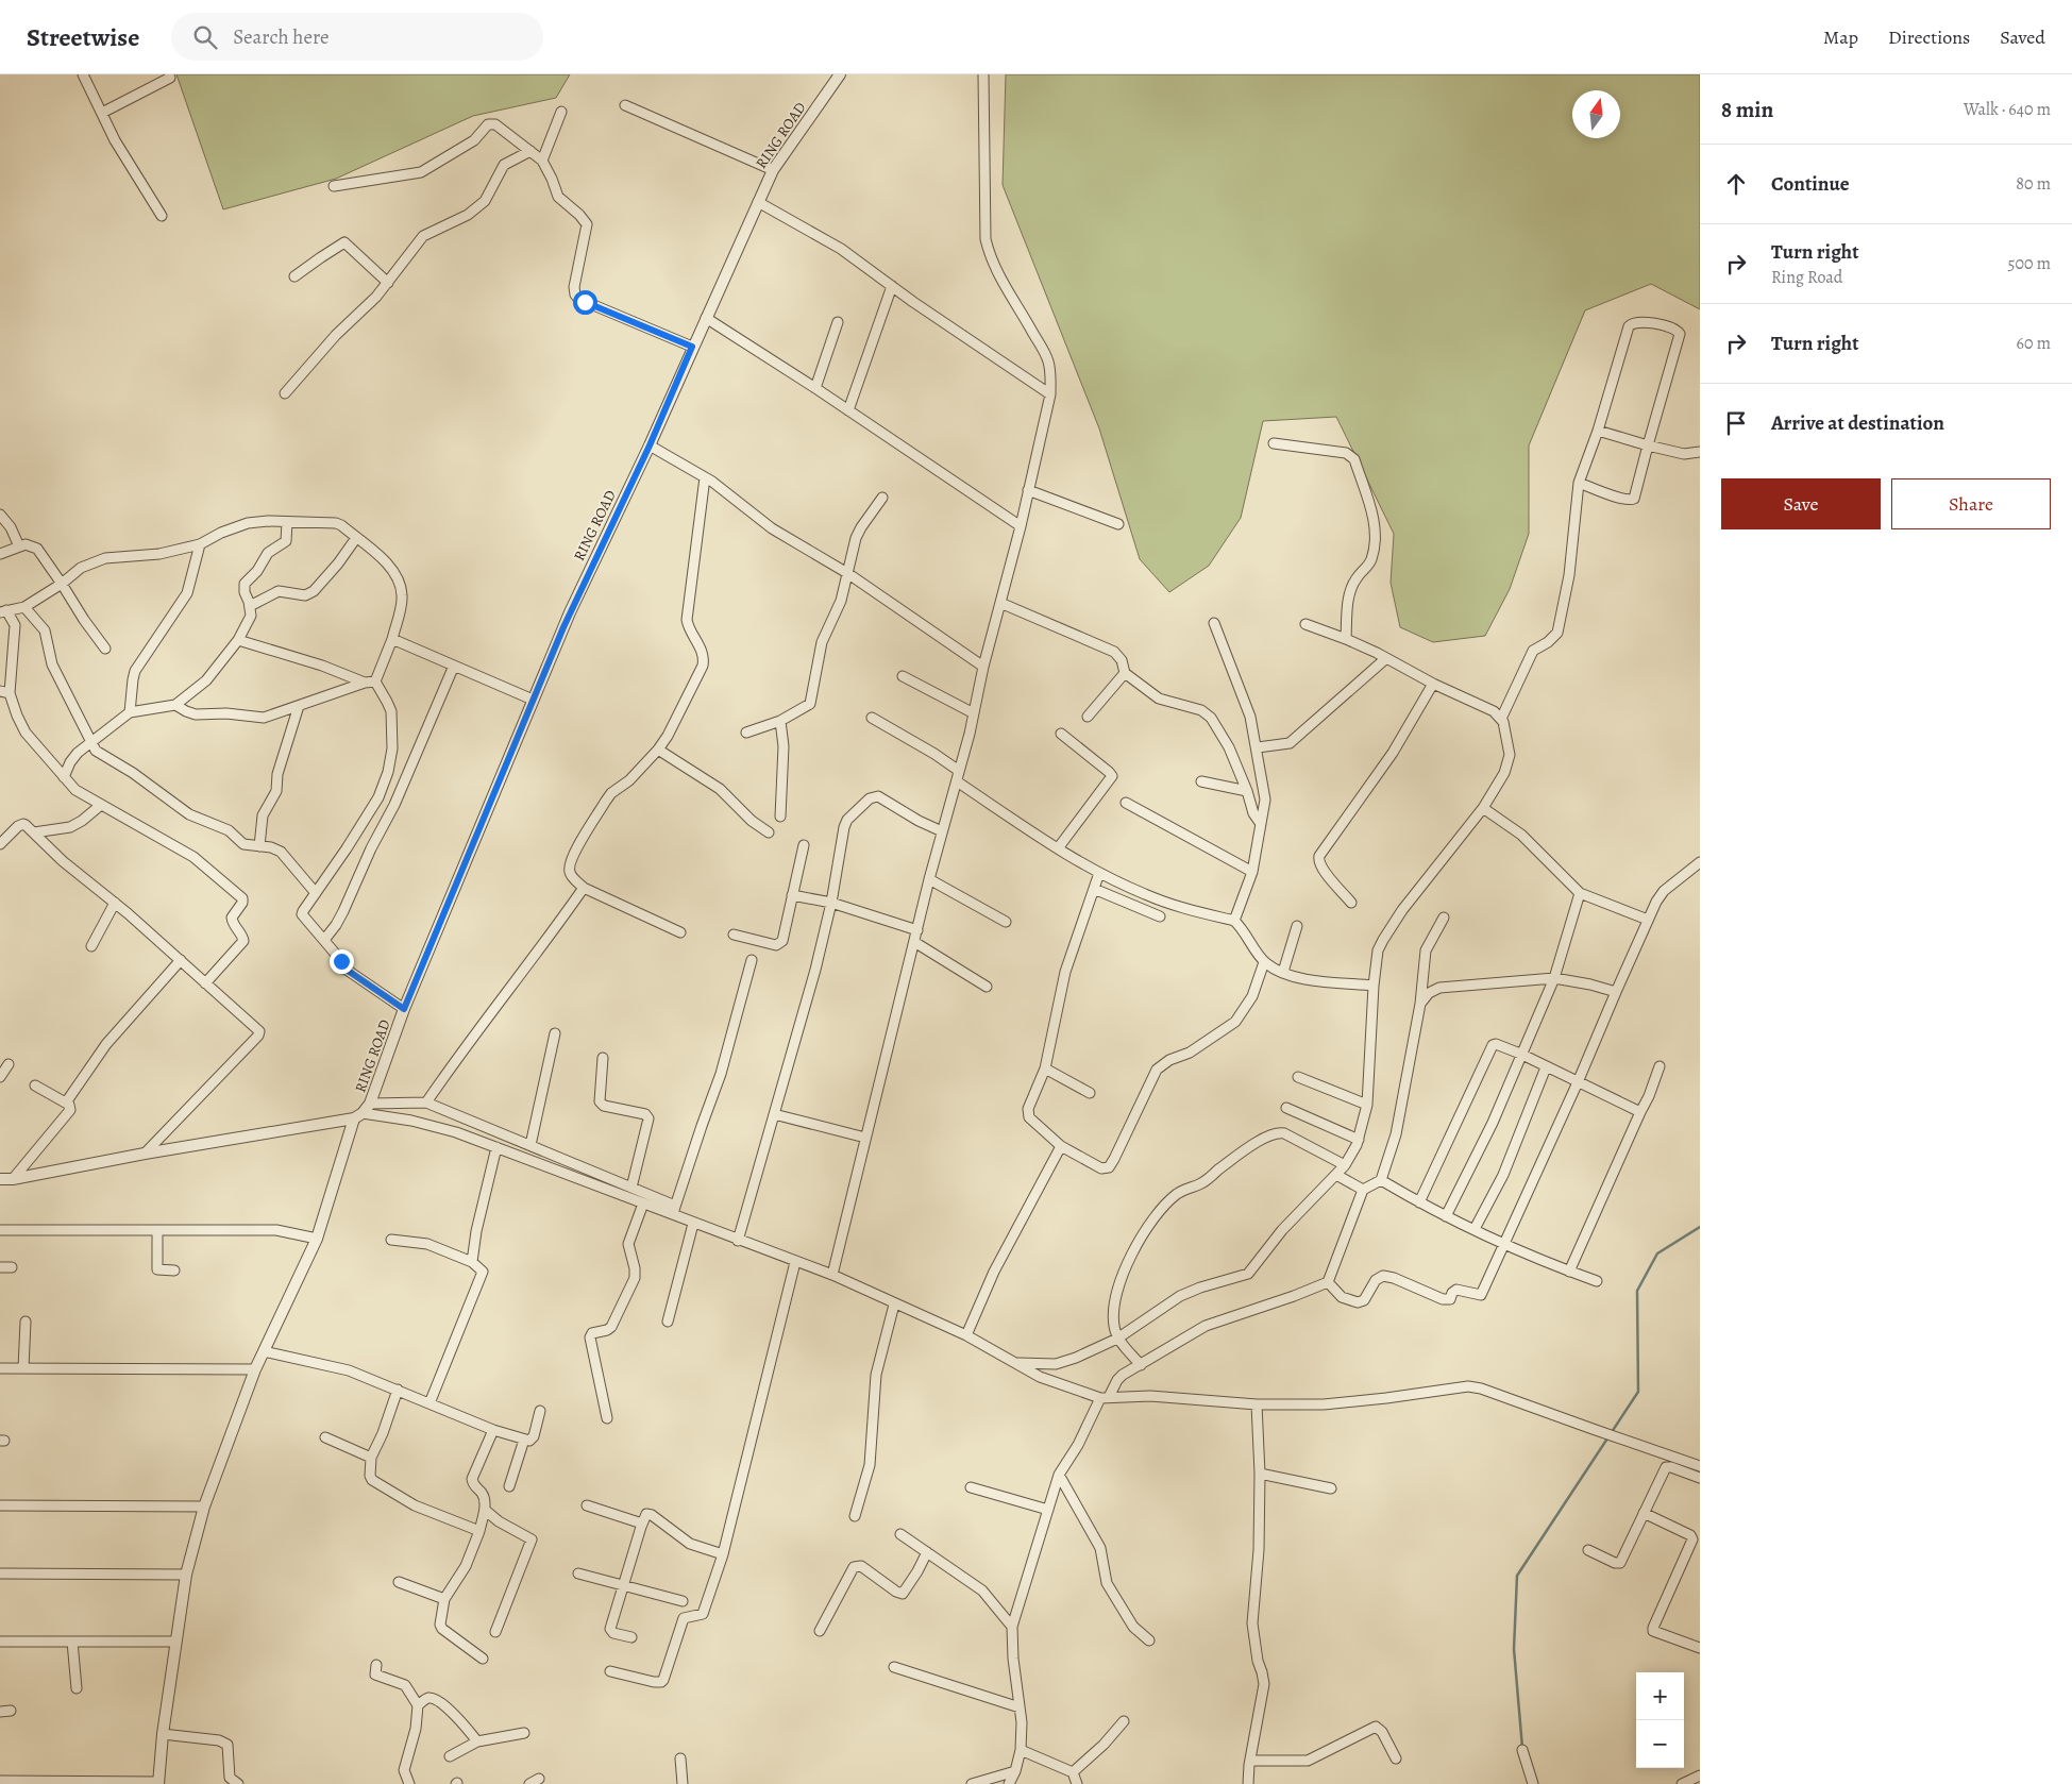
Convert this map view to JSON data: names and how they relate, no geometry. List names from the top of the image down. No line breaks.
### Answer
{"streets":{"street":["RING ROAD"]},"north":"top","page":{"header":"Streetwise","search":"Search here","nav":["Map","Directions","Saved"],"heading":["8 min","Walk · 640 m"],"list":[["Continue","80 m"],["Turn right","Ring Road","500 m"],["Turn right","60 m"],"Arrive at destination"],"buttons":["Save","Share"],"map_buttons":["+","−"]}}
